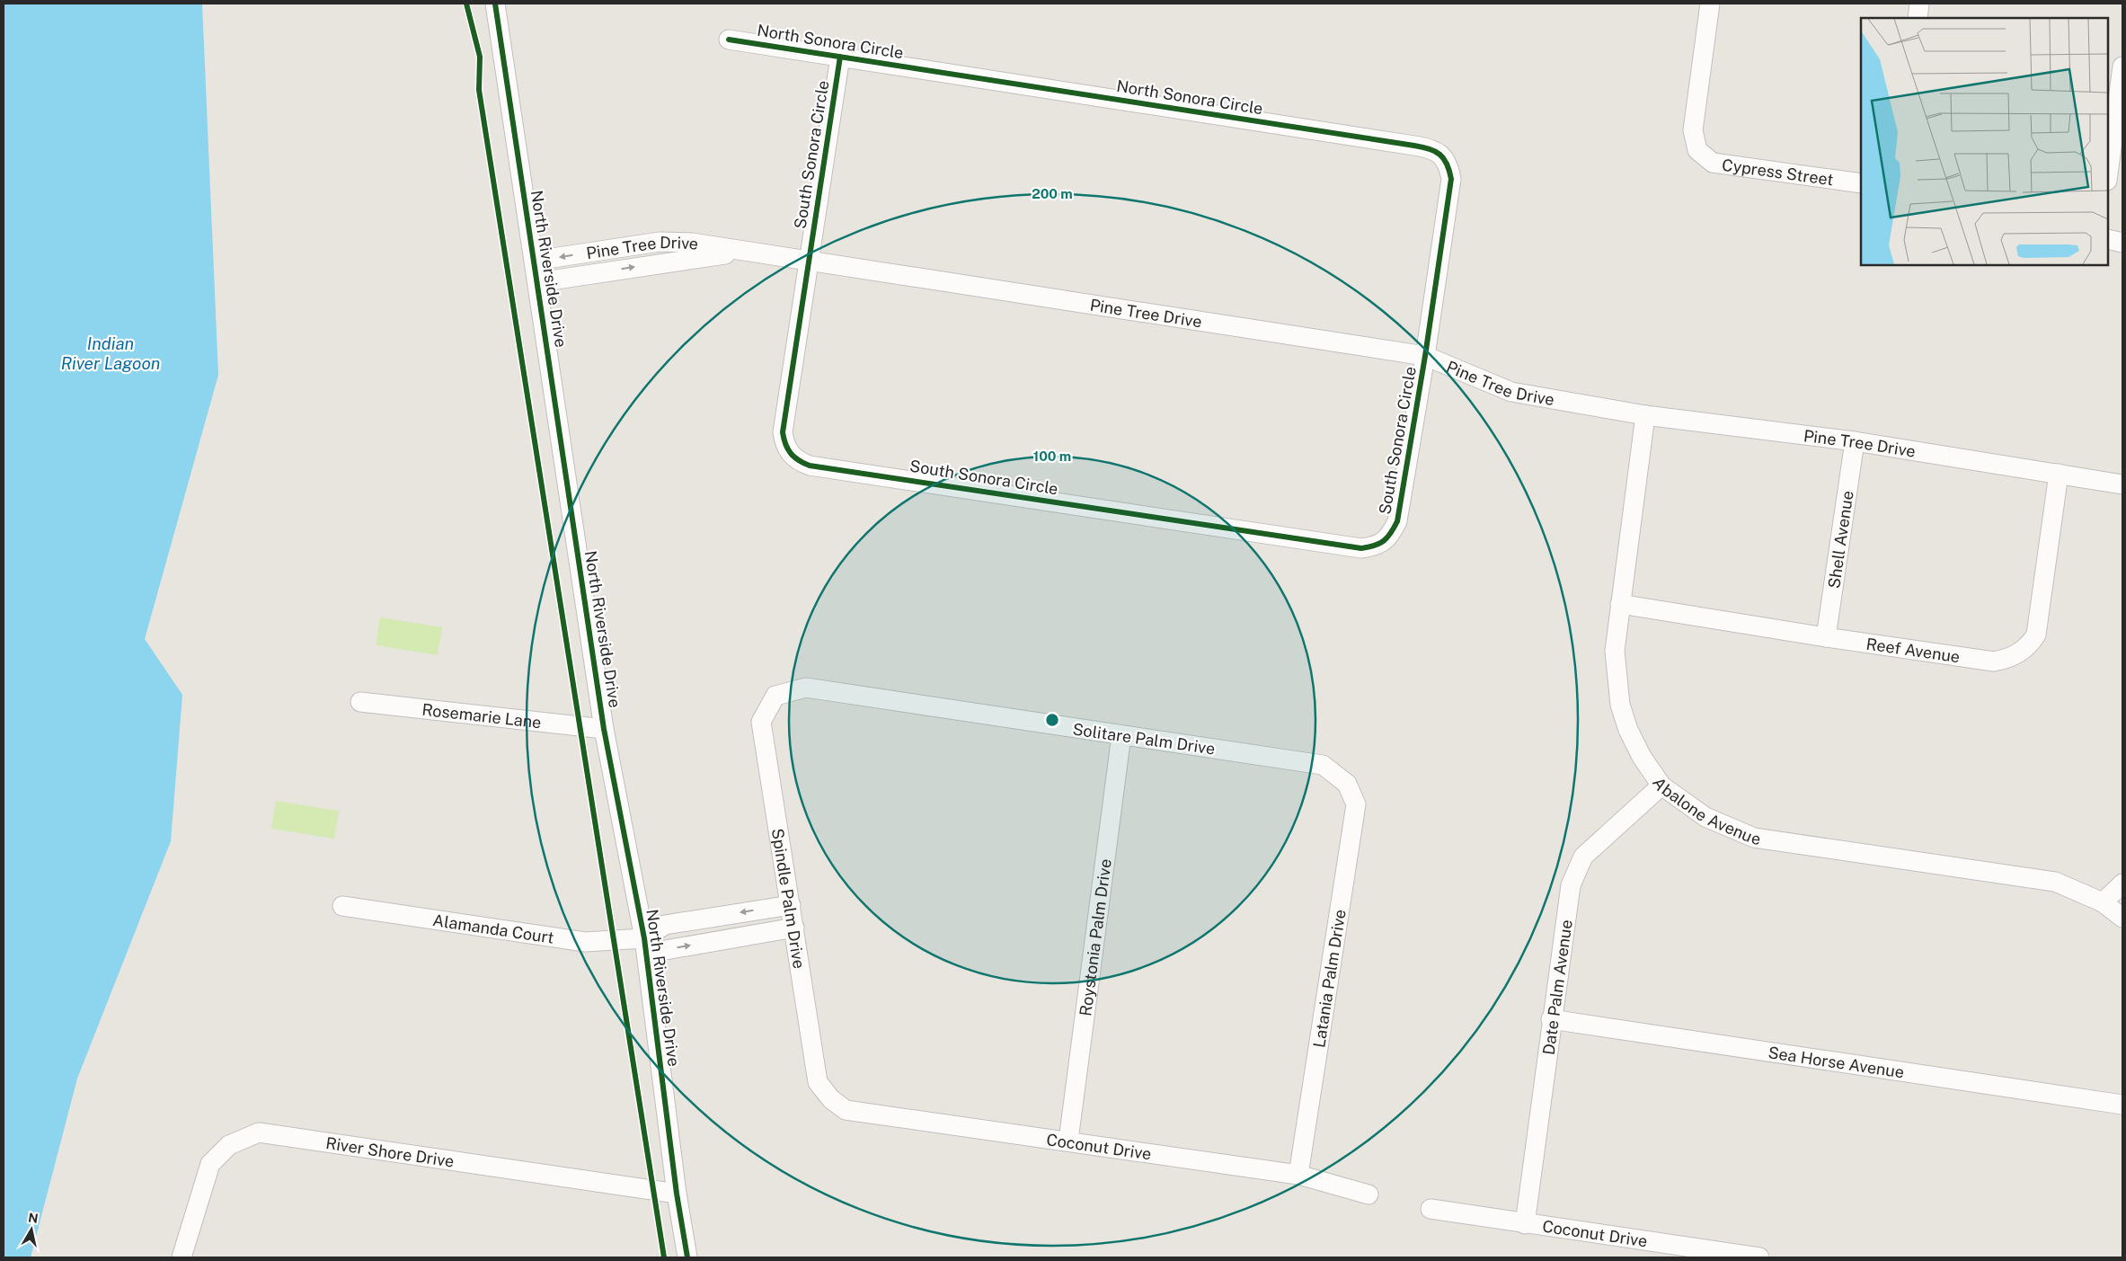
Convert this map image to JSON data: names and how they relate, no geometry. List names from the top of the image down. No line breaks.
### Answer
{"streets":{"street":["North Sonora Circle","South Sonora Circle","Cypress Street","Pine Tree Drive","North Riverside Drive","Shell Avenue","Reef Avenue","Rosemarie Lane","Solitare Palm Drive","Abalone Avenue","Spindle Palm Drive","Alamanda Court","Roystonia Palm Drive","Latania Palm Drive","Date Palm Avenue","Sea Horse Avenue","Coconut Drive","River Shore Drive"]},"crossings":[["North Sonora Circle","South Sonora Circle"],["North Sonora Circle","Pine Tree Drive"],["South Sonora Circle","Pine Tree Drive"],["Pine Tree Drive","North Riverside Drive"],["Pine Tree Drive","Shell Avenue"],["Pine Tree Drive","Reef Avenue"],["Pine Tree Drive","Abalone Avenue"],["North Riverside Drive","Rosemarie Lane"],["North Riverside Drive","Alamanda Court"],["North Riverside Drive","River Shore Drive"],["Shell Avenue","Reef Avenue"],["Reef Avenue","Abalone Avenue"],["Solitare Palm Drive","Spindle Palm Drive"],["Solitare Palm Drive","Roystonia Palm Drive"],["Solitare Palm Drive","Latania Palm Drive"],["Abalone Avenue","Date Palm Avenue"],["Spindle Palm Drive","Coconut Drive"],["Roystonia Palm Drive","Coconut Drive"],["Latania Palm Drive","Coconut Drive"],["Date Palm Avenue","Sea Horse Avenue"],["Date Palm Avenue","Coconut Drive"]],"water":["Indian River Lagoon"],"north":"top","rings":["200 m","100 m"]}
